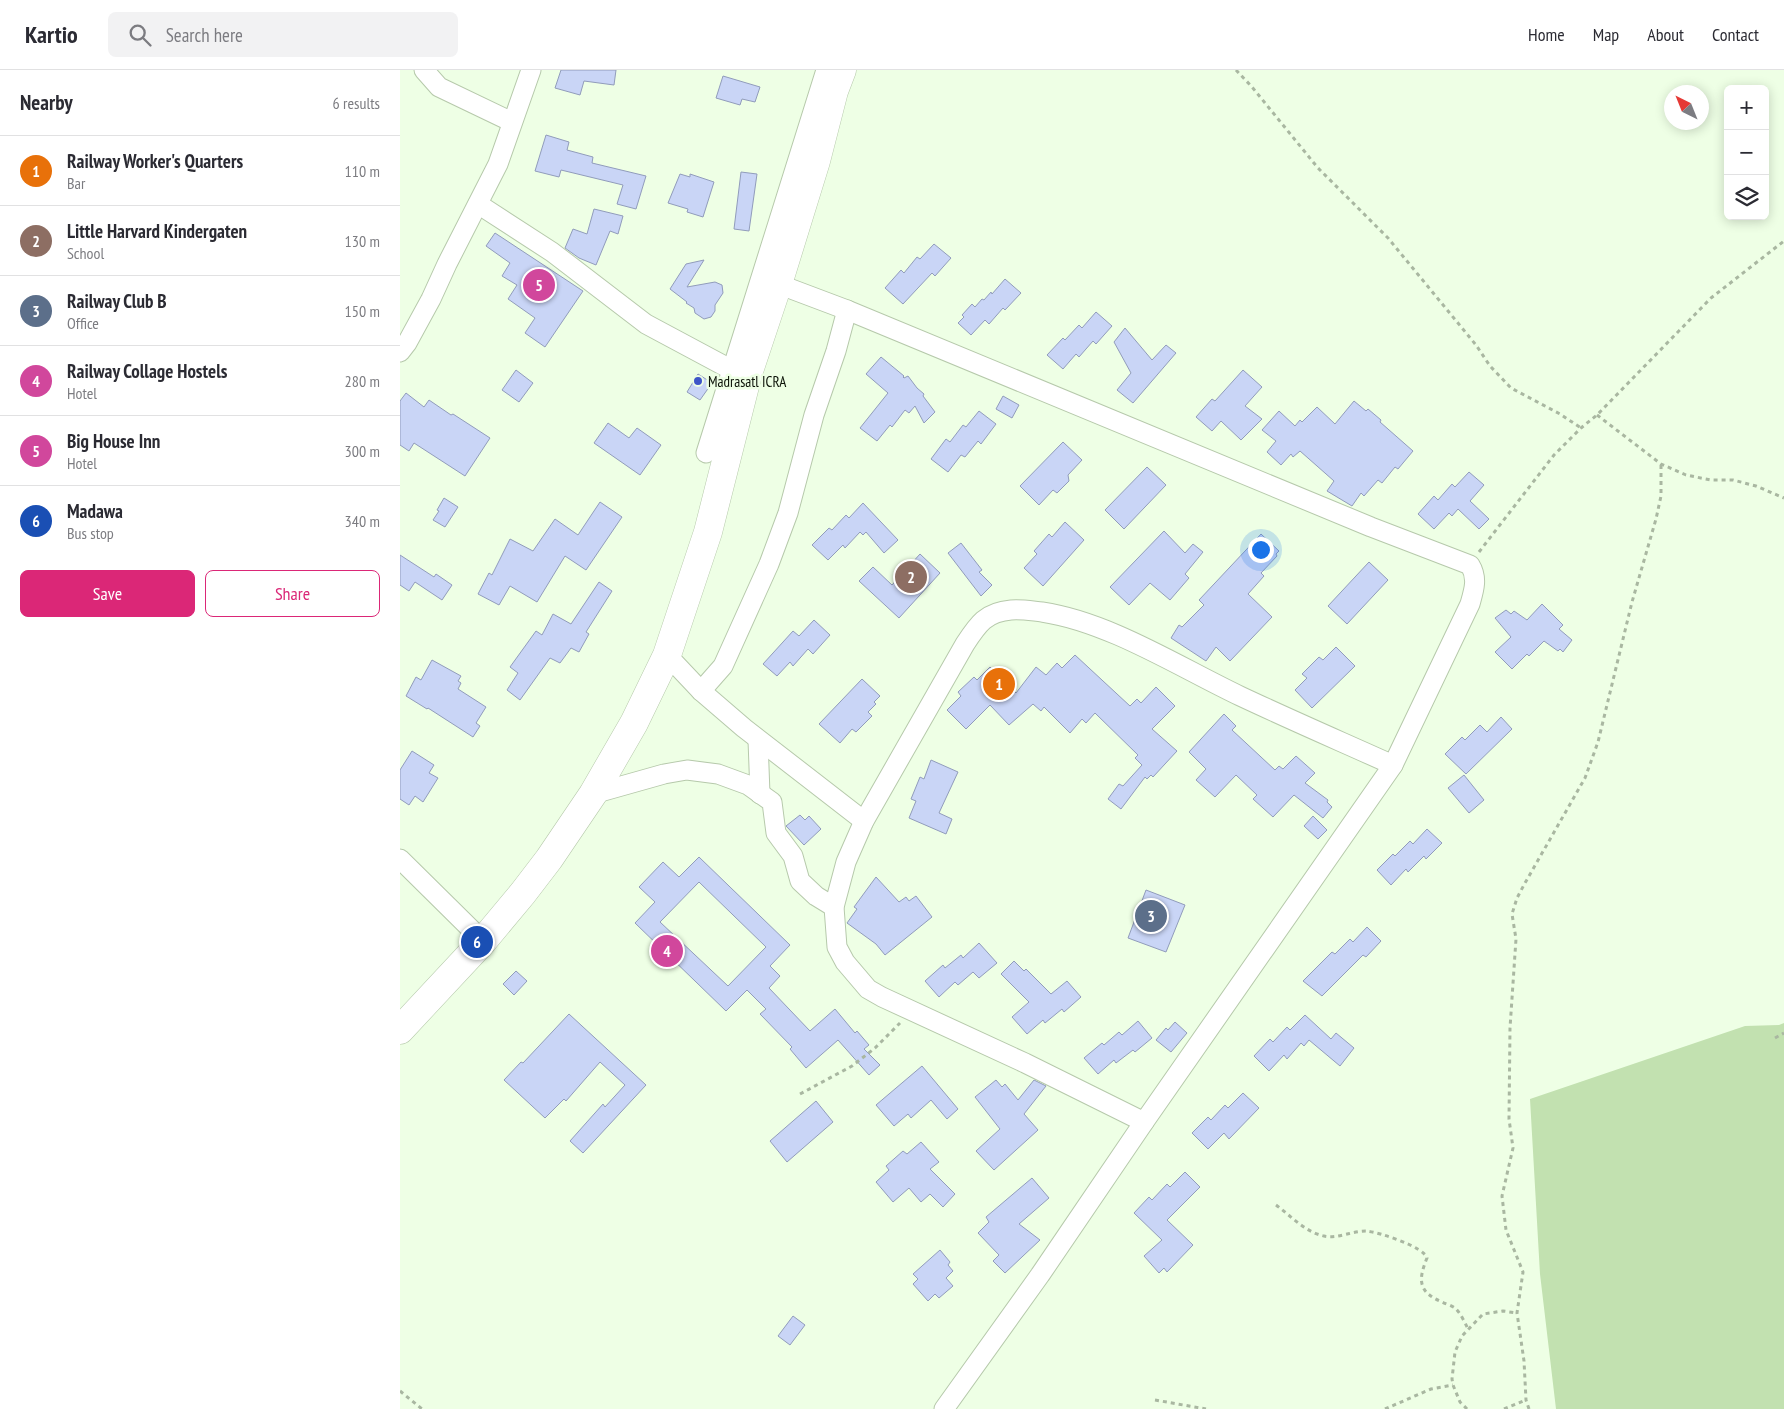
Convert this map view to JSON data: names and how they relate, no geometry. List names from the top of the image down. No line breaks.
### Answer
{"places":["Madrasatl ICRA"],"north":"top left","page":{"header":"Kartio","search":"Search here","nav":["Home","Map","About","Contact"],"heading":["Nearby","6 results"],"map_buttons":["+","−"],"list":[{"mark":"1","name":"Railway Worker's Quarters","note":"Bar","value":"110 m"},{"mark":"2","name":"Little Harvard Kindergaten","note":"School","value":"130 m"},{"mark":"3","name":"Railway Club B","note":"Office","value":"150 m"},{"mark":"4","name":"Railway Collage Hostels","note":"Hotel","value":"280 m"},{"mark":"5","name":"Big House Inn","note":"Hotel","value":"300 m"},{"mark":"6","name":"Madawa","note":"Bus stop","value":"340 m"}],"pins":["5","2","1","3","6","4"],"buttons":["Save","Share"]}}
